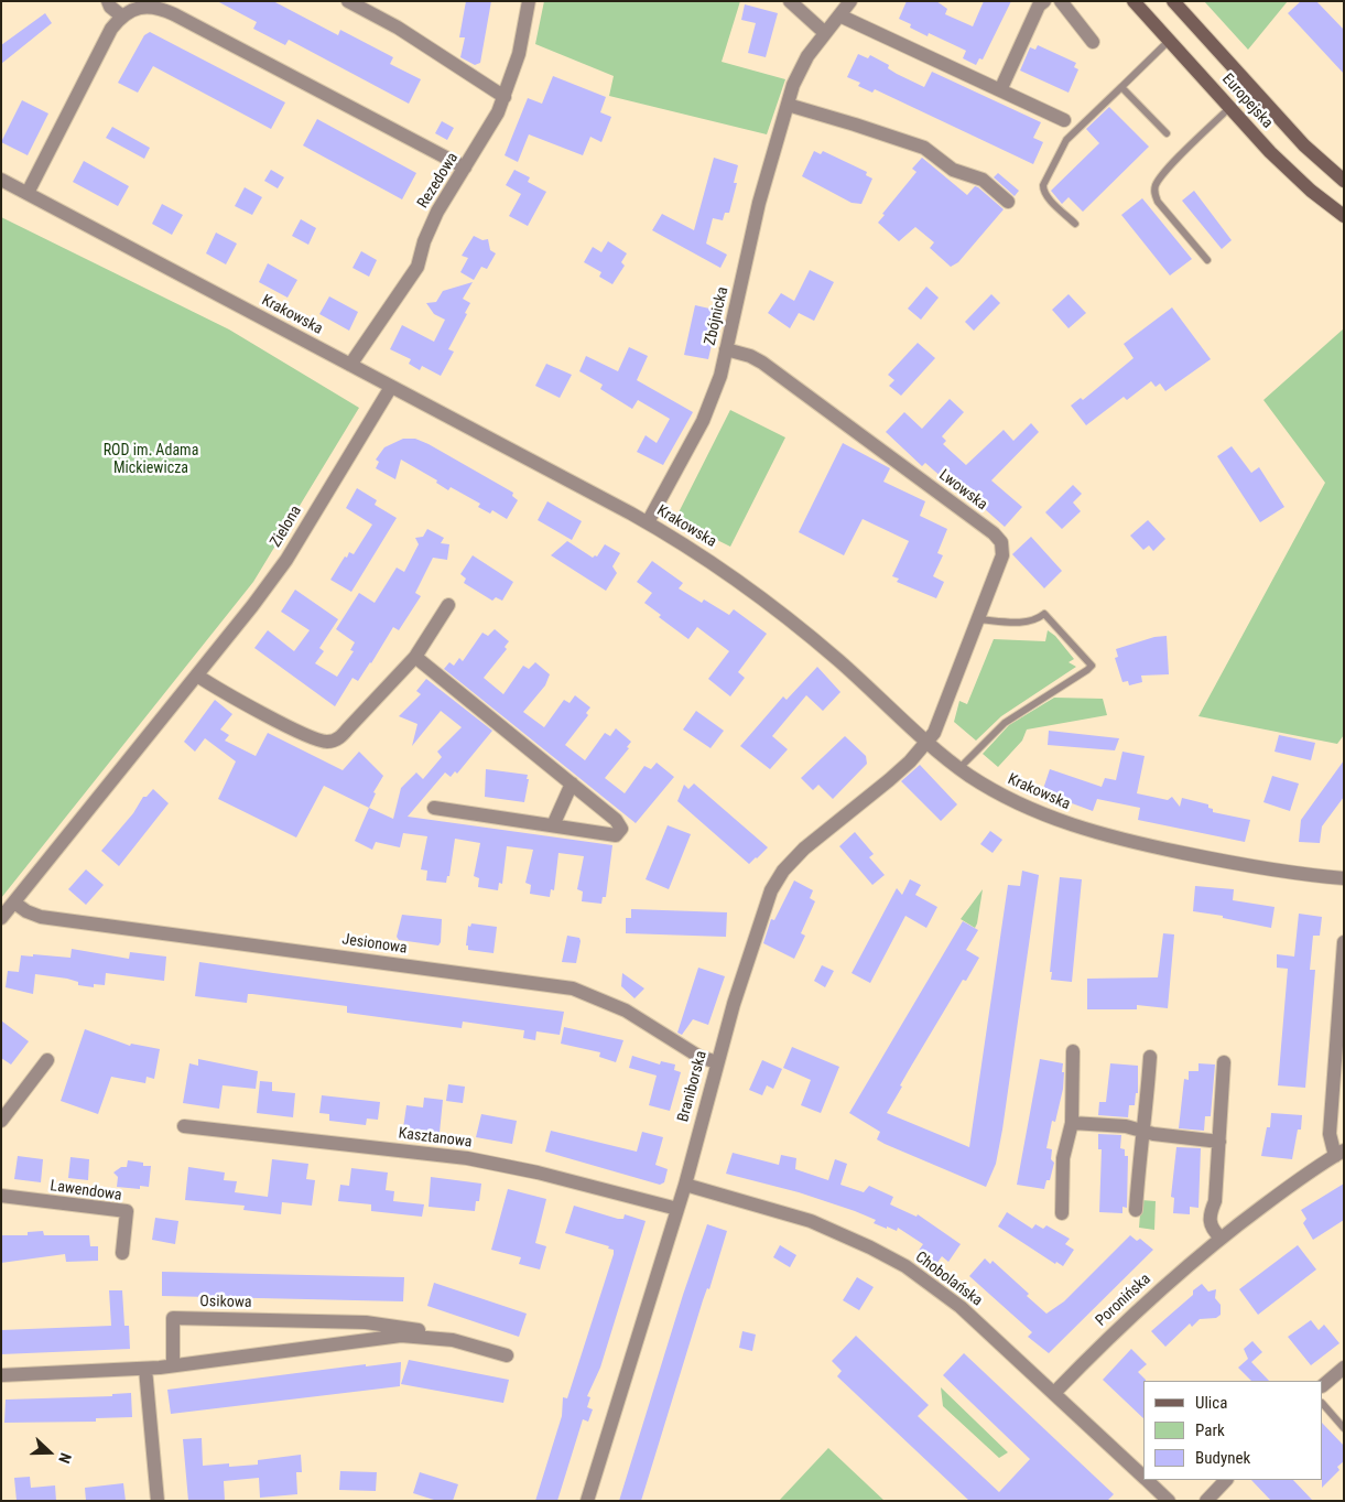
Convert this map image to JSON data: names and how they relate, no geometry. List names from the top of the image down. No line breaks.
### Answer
{"streets":{"main road":["Europejska"],"street":["Rezedowa","Krakowska","Zbójnicka","Lwowska","Zielona","Jesionowa","Braniborska","Kasztanowa","Lawendowa","Chobolańska","Poronińska","Osikowa"]},"crossings":[["Rezedowa","Krakowska"],["Krakowska","Zbójnicka"],["Krakowska","Lwowska"],["Krakowska","Zielona"],["Krakowska","Braniborska"],["Zbójnicka","Lwowska"],["Lwowska","Braniborska"],["Zielona","Jesionowa"],["Jesionowa","Braniborska"],["Braniborska","Kasztanowa"],["Braniborska","Chobolańska"],["Chobolańska","Poronińska"]],"parks":["ROD im. Adama Mickiewicza"],"legend":["Ulica","Park","Budynek"],"north":"right"}
